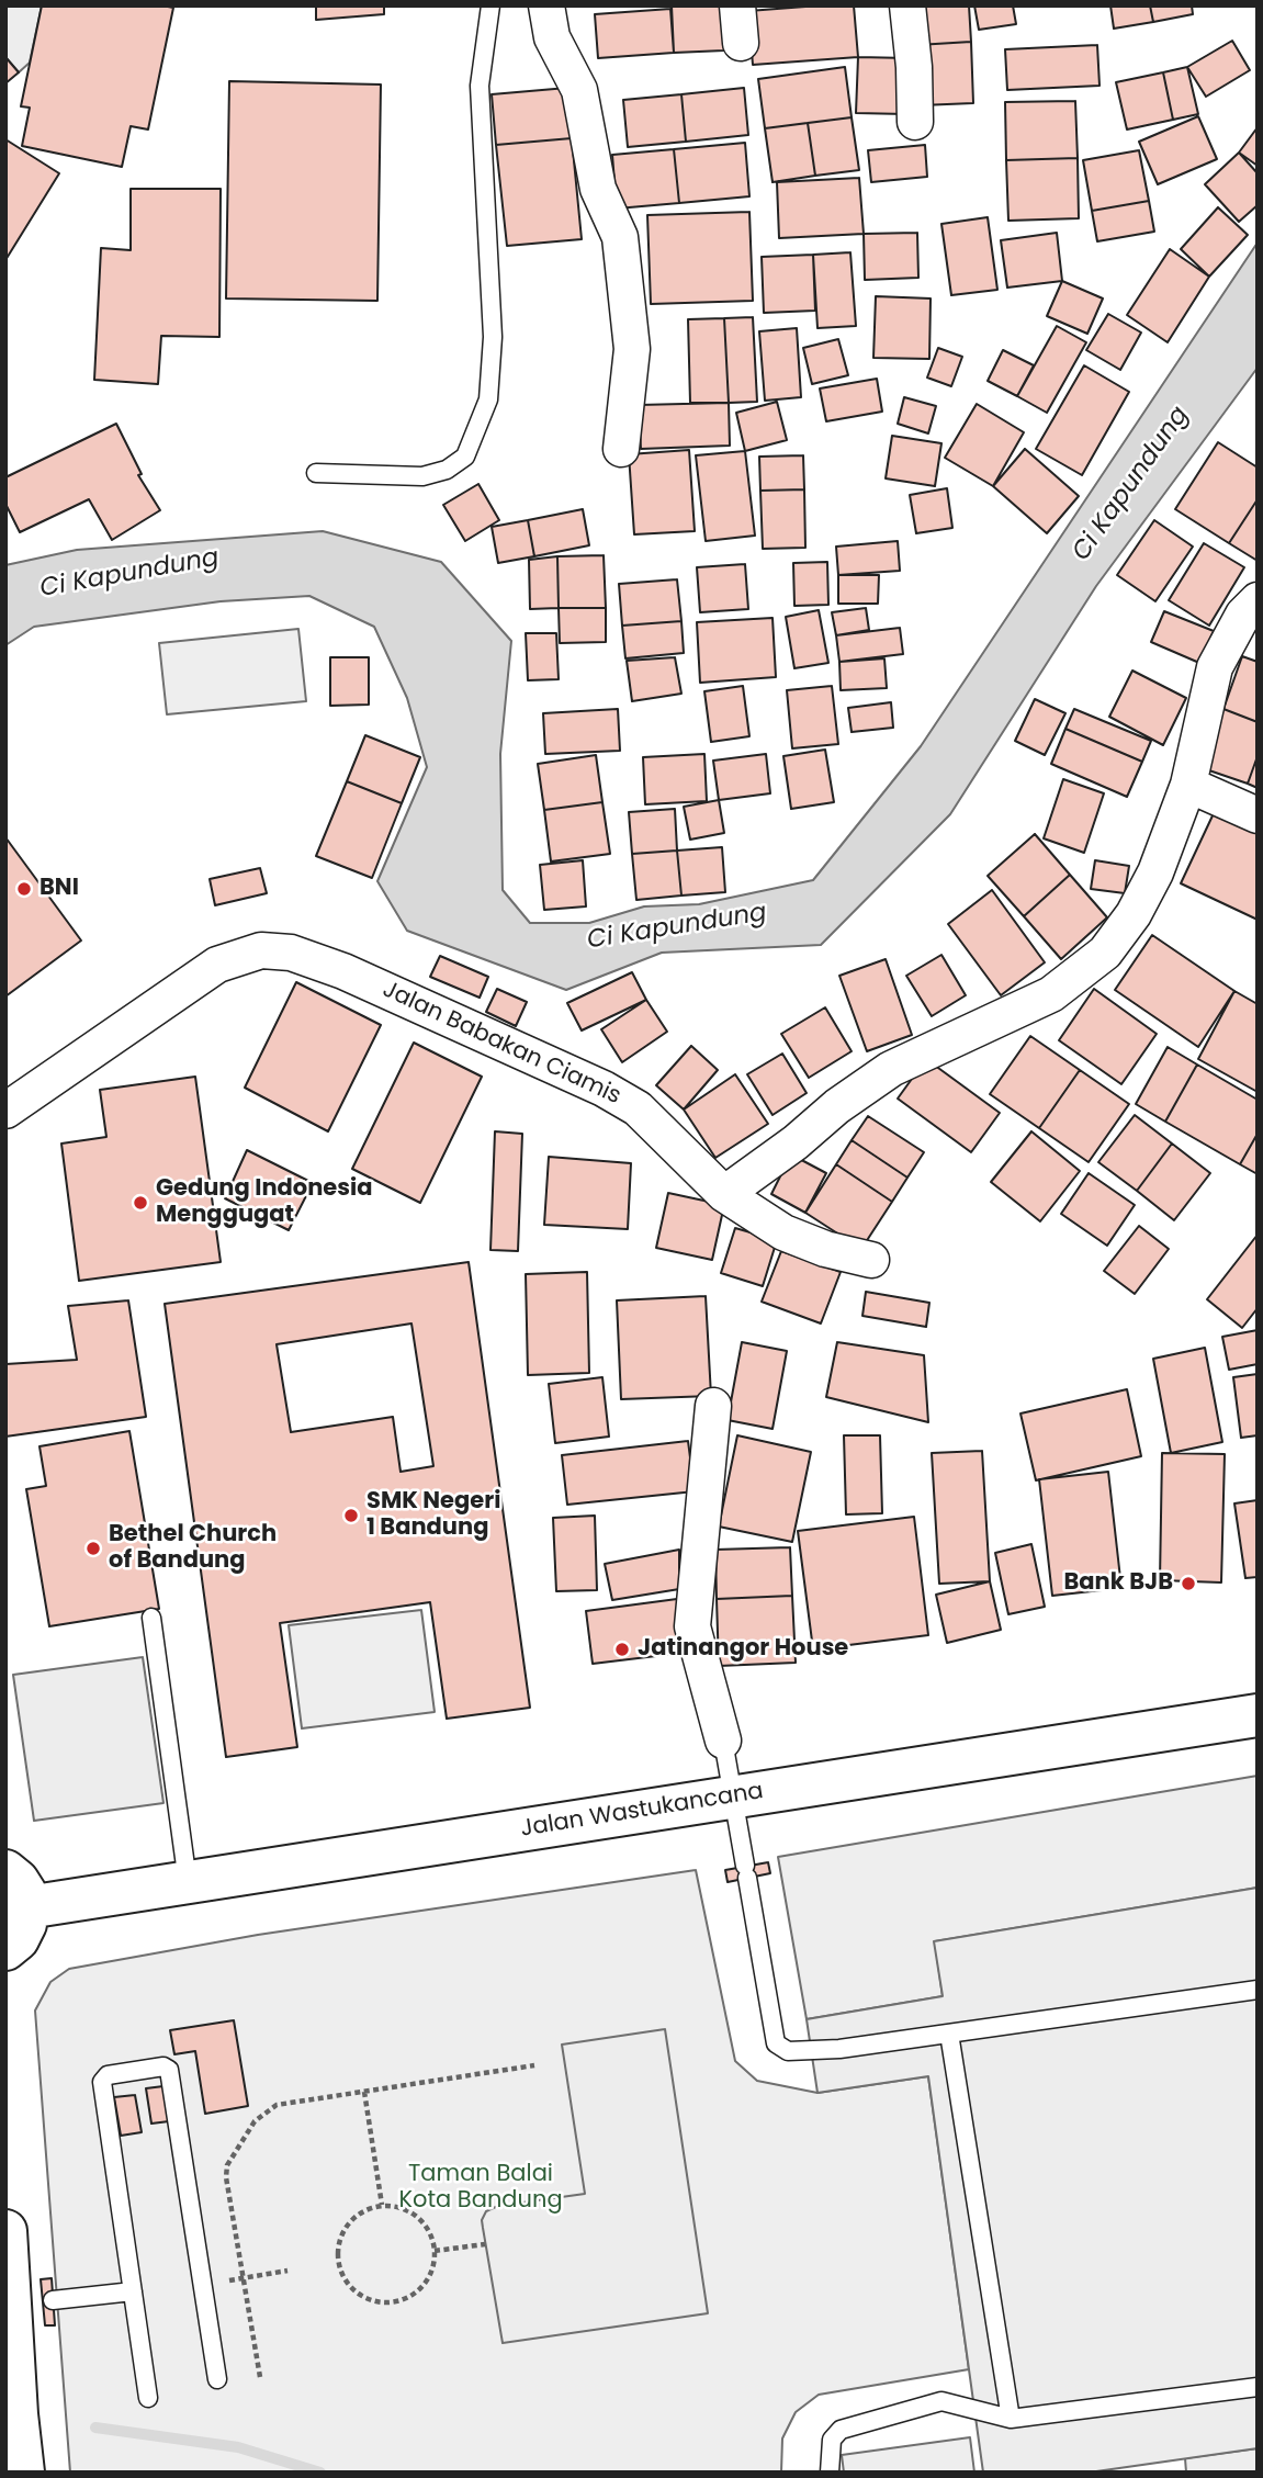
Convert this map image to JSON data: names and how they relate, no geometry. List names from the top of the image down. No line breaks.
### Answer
{"streets":{"main road":["Jalan Wastukancana"],"street":["Jalan Babakan Ciamis"]},"water":["Ci Kapundung"],"parks":["Taman Balai Kota Bandung"],"places":["BNI","Gedung Indonesia Menggugat","SMK Negeri 1 Bandung","Bethel Church of Bandung","Bank BJB","Jatinangor House"]}
